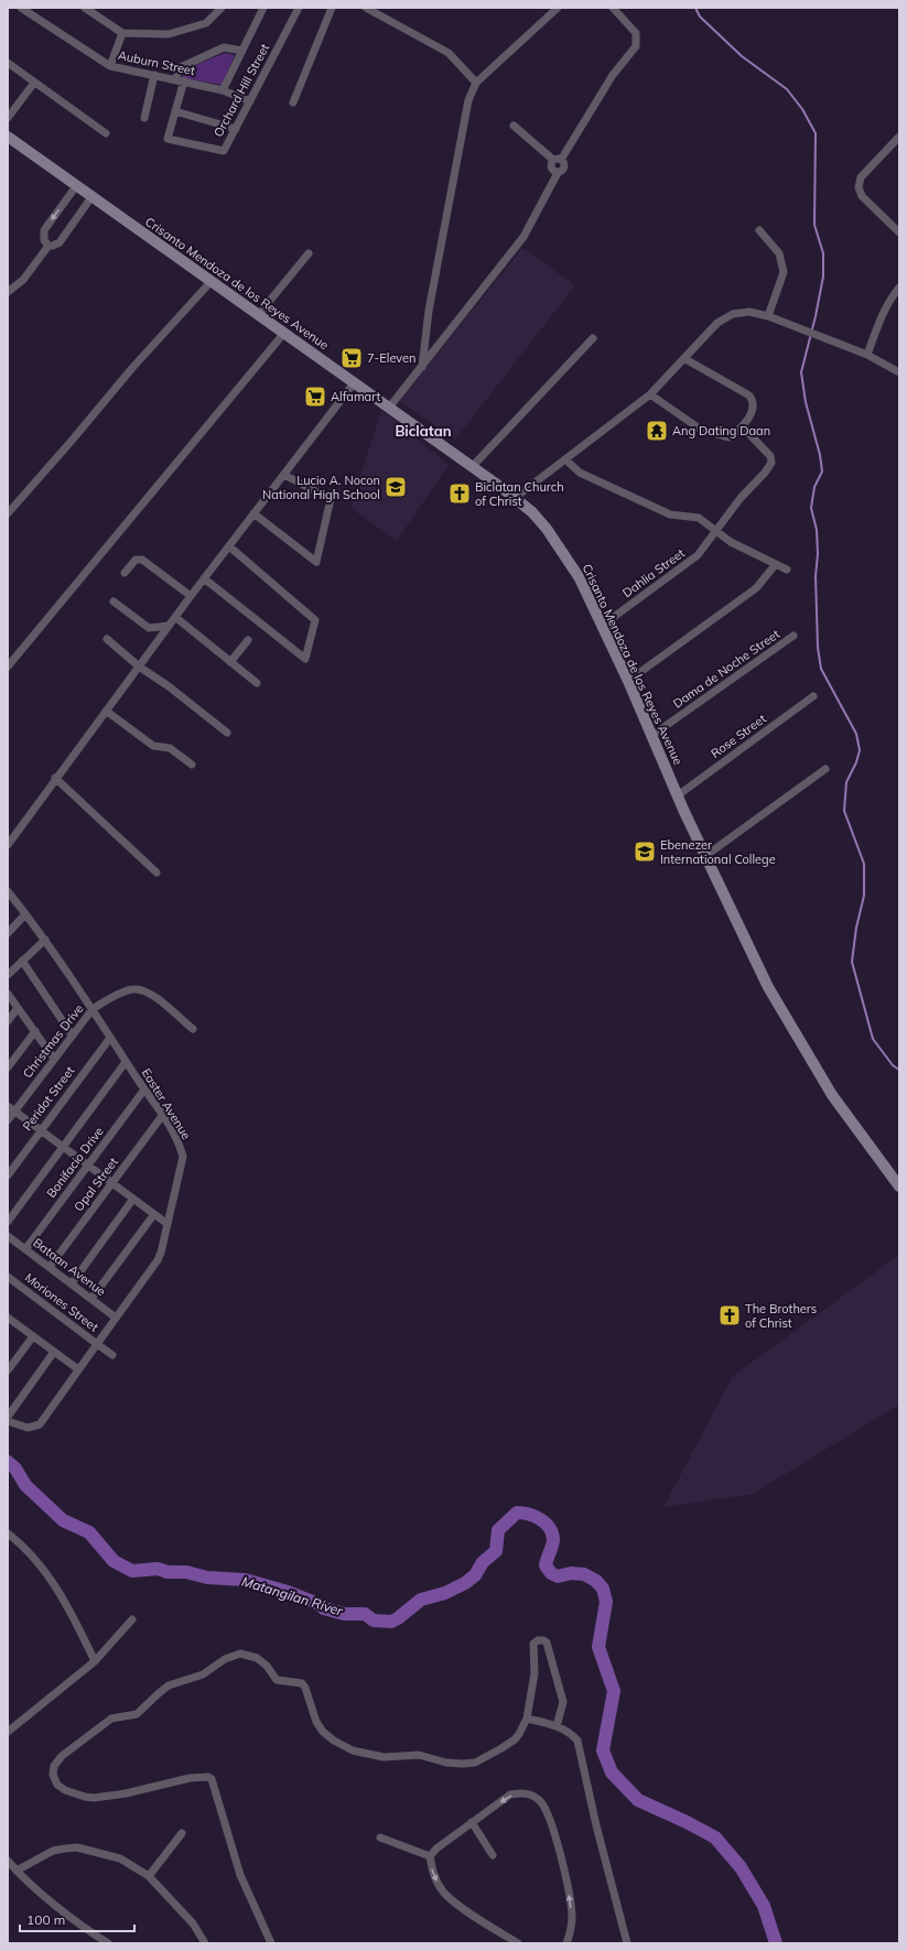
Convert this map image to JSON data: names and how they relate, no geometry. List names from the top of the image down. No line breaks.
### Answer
{"streets":{"main road":["Crisanto Mendoza de los Reyes Avenue"],"street":["Auburn Street","Orchard Hill Street","Dahlia Street","Dama de Noche Street","Rose Street","Christmas Drive","Peridot Street","Easter Avenue","Bonifacio Drive","Opal Street","Bataan Avenue","Moriones Street"]},"crossings":[["Auburn Street","Orchard Hill Street"],["Crisanto Mendoza de los Reyes Avenue","Dahlia Street"],["Crisanto Mendoza de los Reyes Avenue","Dama de Noche Street"],["Crisanto Mendoza de los Reyes Avenue","Rose Street"],["Christmas Drive","Easter Avenue"],["Peridot Street","Easter Avenue"],["Easter Avenue","Bonifacio Drive"],["Easter Avenue","Opal Street"],["Easter Avenue","Bataan Avenue"],["Easter Avenue","Moriones Street"],["Bonifacio Drive","Bataan Avenue"],["Opal Street","Bataan Avenue"]],"districts":["Biclatan"],"water":["Matangilan River"],"places":{"supermarket":["7-Eleven","Alfamart"],"temple":["Ang Dating Daan"],"school or university":["Lucio A. Nocon National High School","Ebenezer International College"],"church":["Biclatan Church of Christ","The Brothers of Christ"]},"scale_bar":"100 m"}
